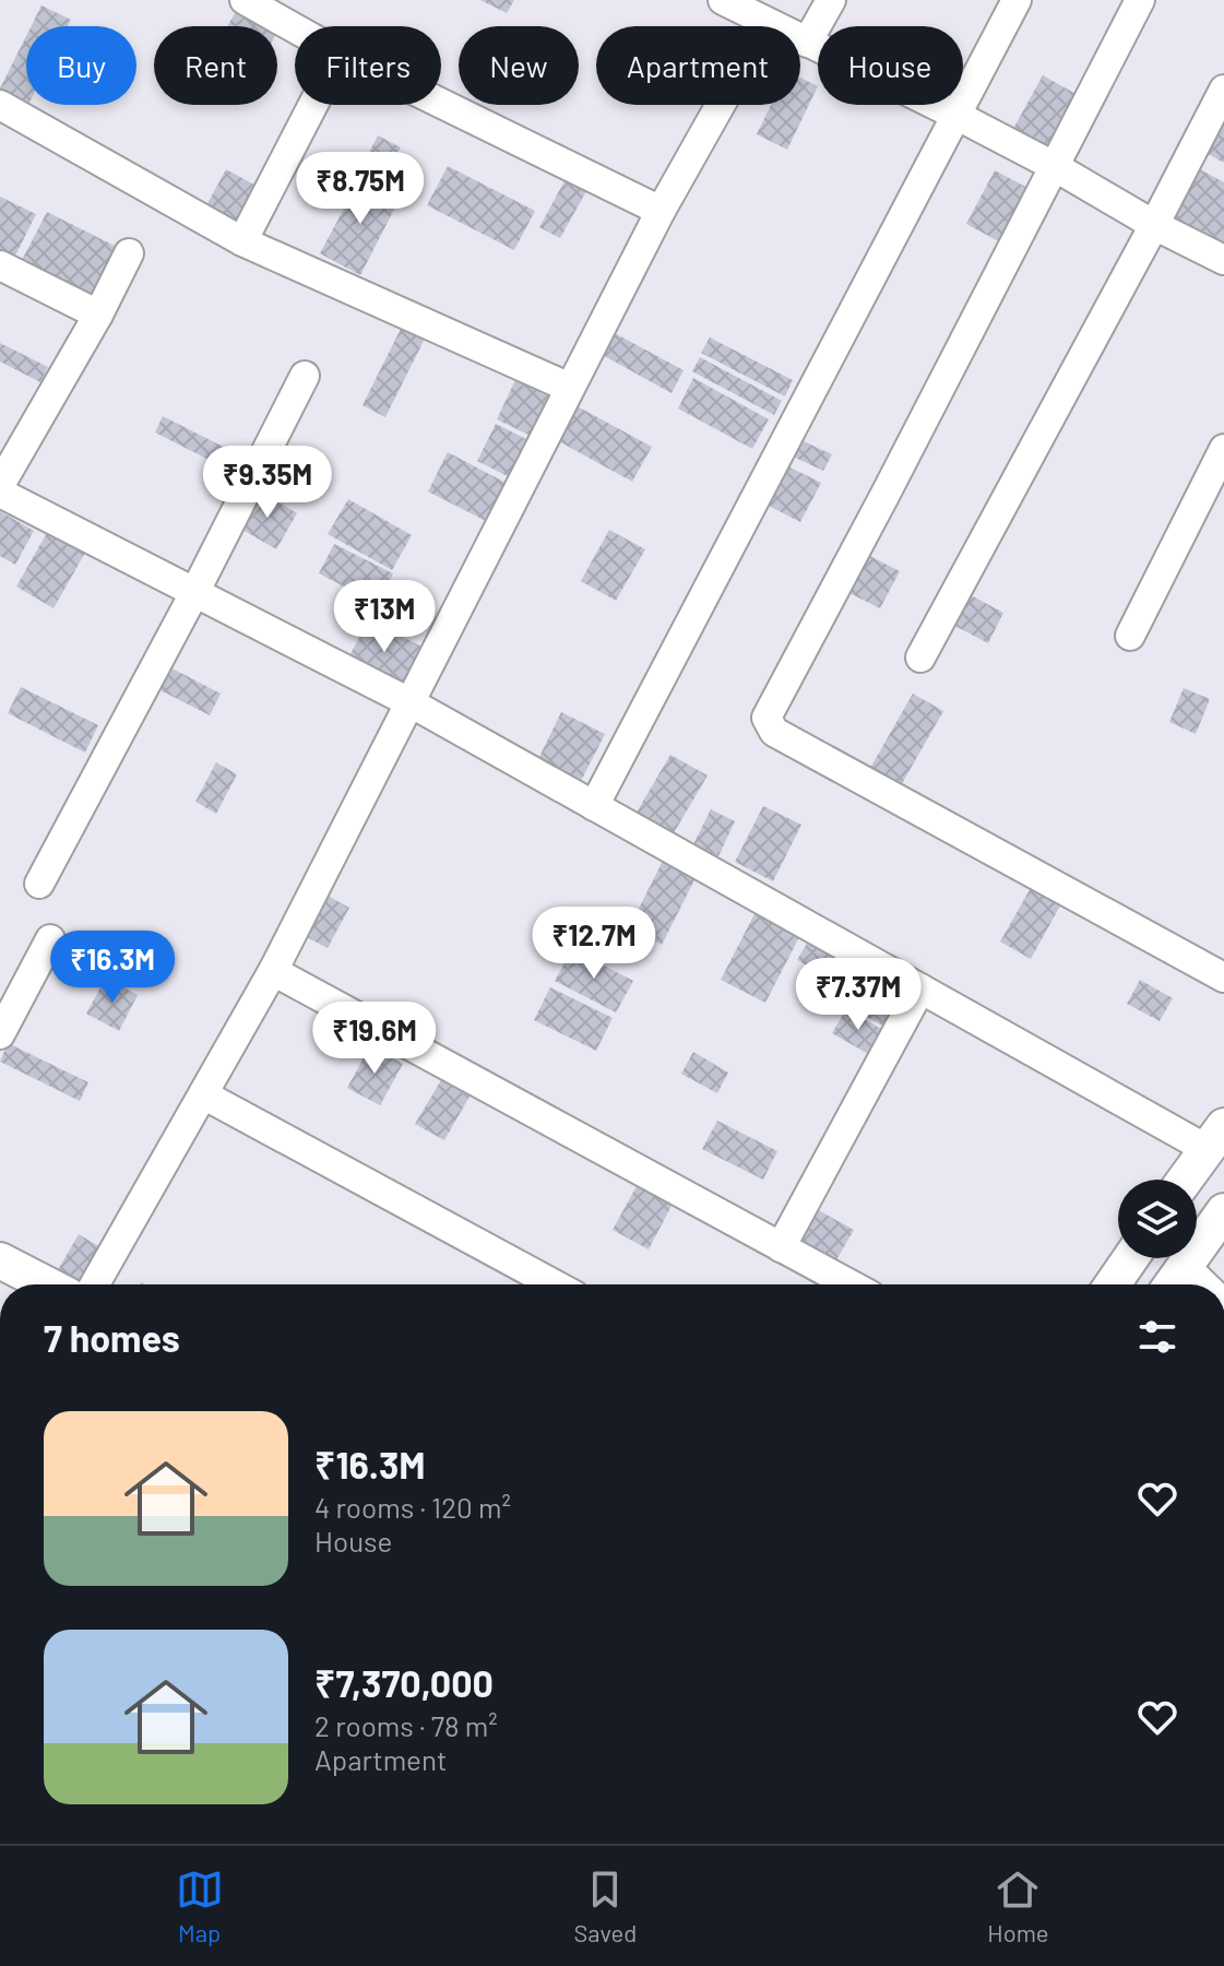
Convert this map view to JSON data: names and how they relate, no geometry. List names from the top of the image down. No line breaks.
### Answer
{"page":{"chip":["Buy","Rent","Filters","New","Apartment","House"],"price":["₹8.75M","₹9.35M","₹13M","₹12.7M","₹16.3M","₹7.37M","₹19.6M"],"heading":"7 homes","list":[{"name":"₹16.3M","note":"4 rooms · 120 m² · House"},{"name":"₹7,370,000","note":"2 rooms · 78 m² · Apartment"}],"tabs":["Map","Saved","Home"]}}
